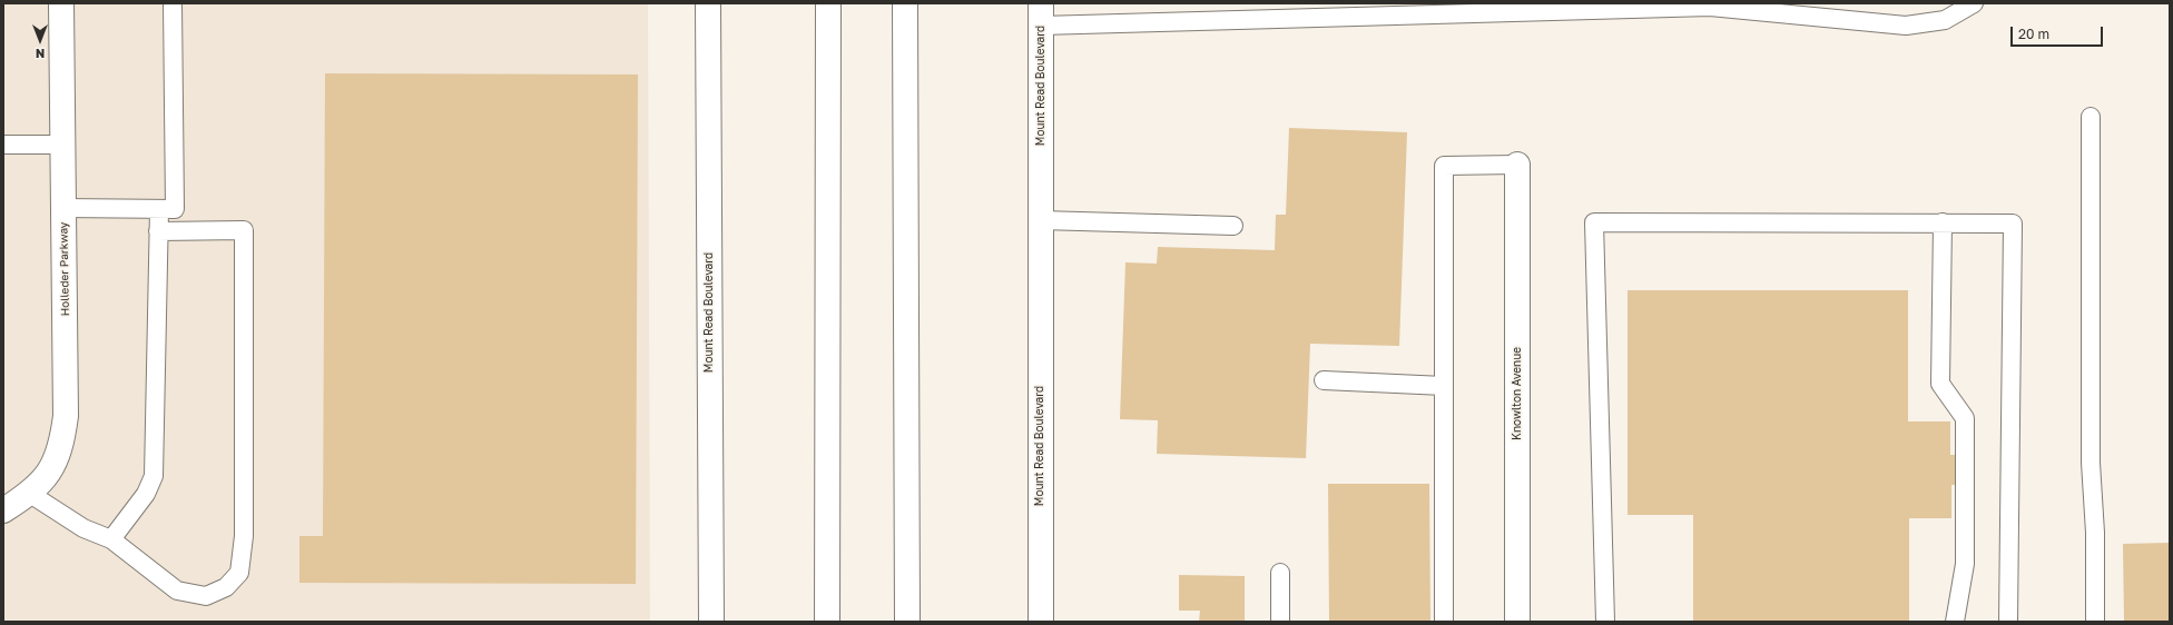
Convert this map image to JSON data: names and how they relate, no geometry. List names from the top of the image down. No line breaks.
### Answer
{"streets":{"street":["Mount Read Boulevard","Holleder Parkway","Knowlton Avenue"]},"scale_bar":"20 m","north":"bottom"}
